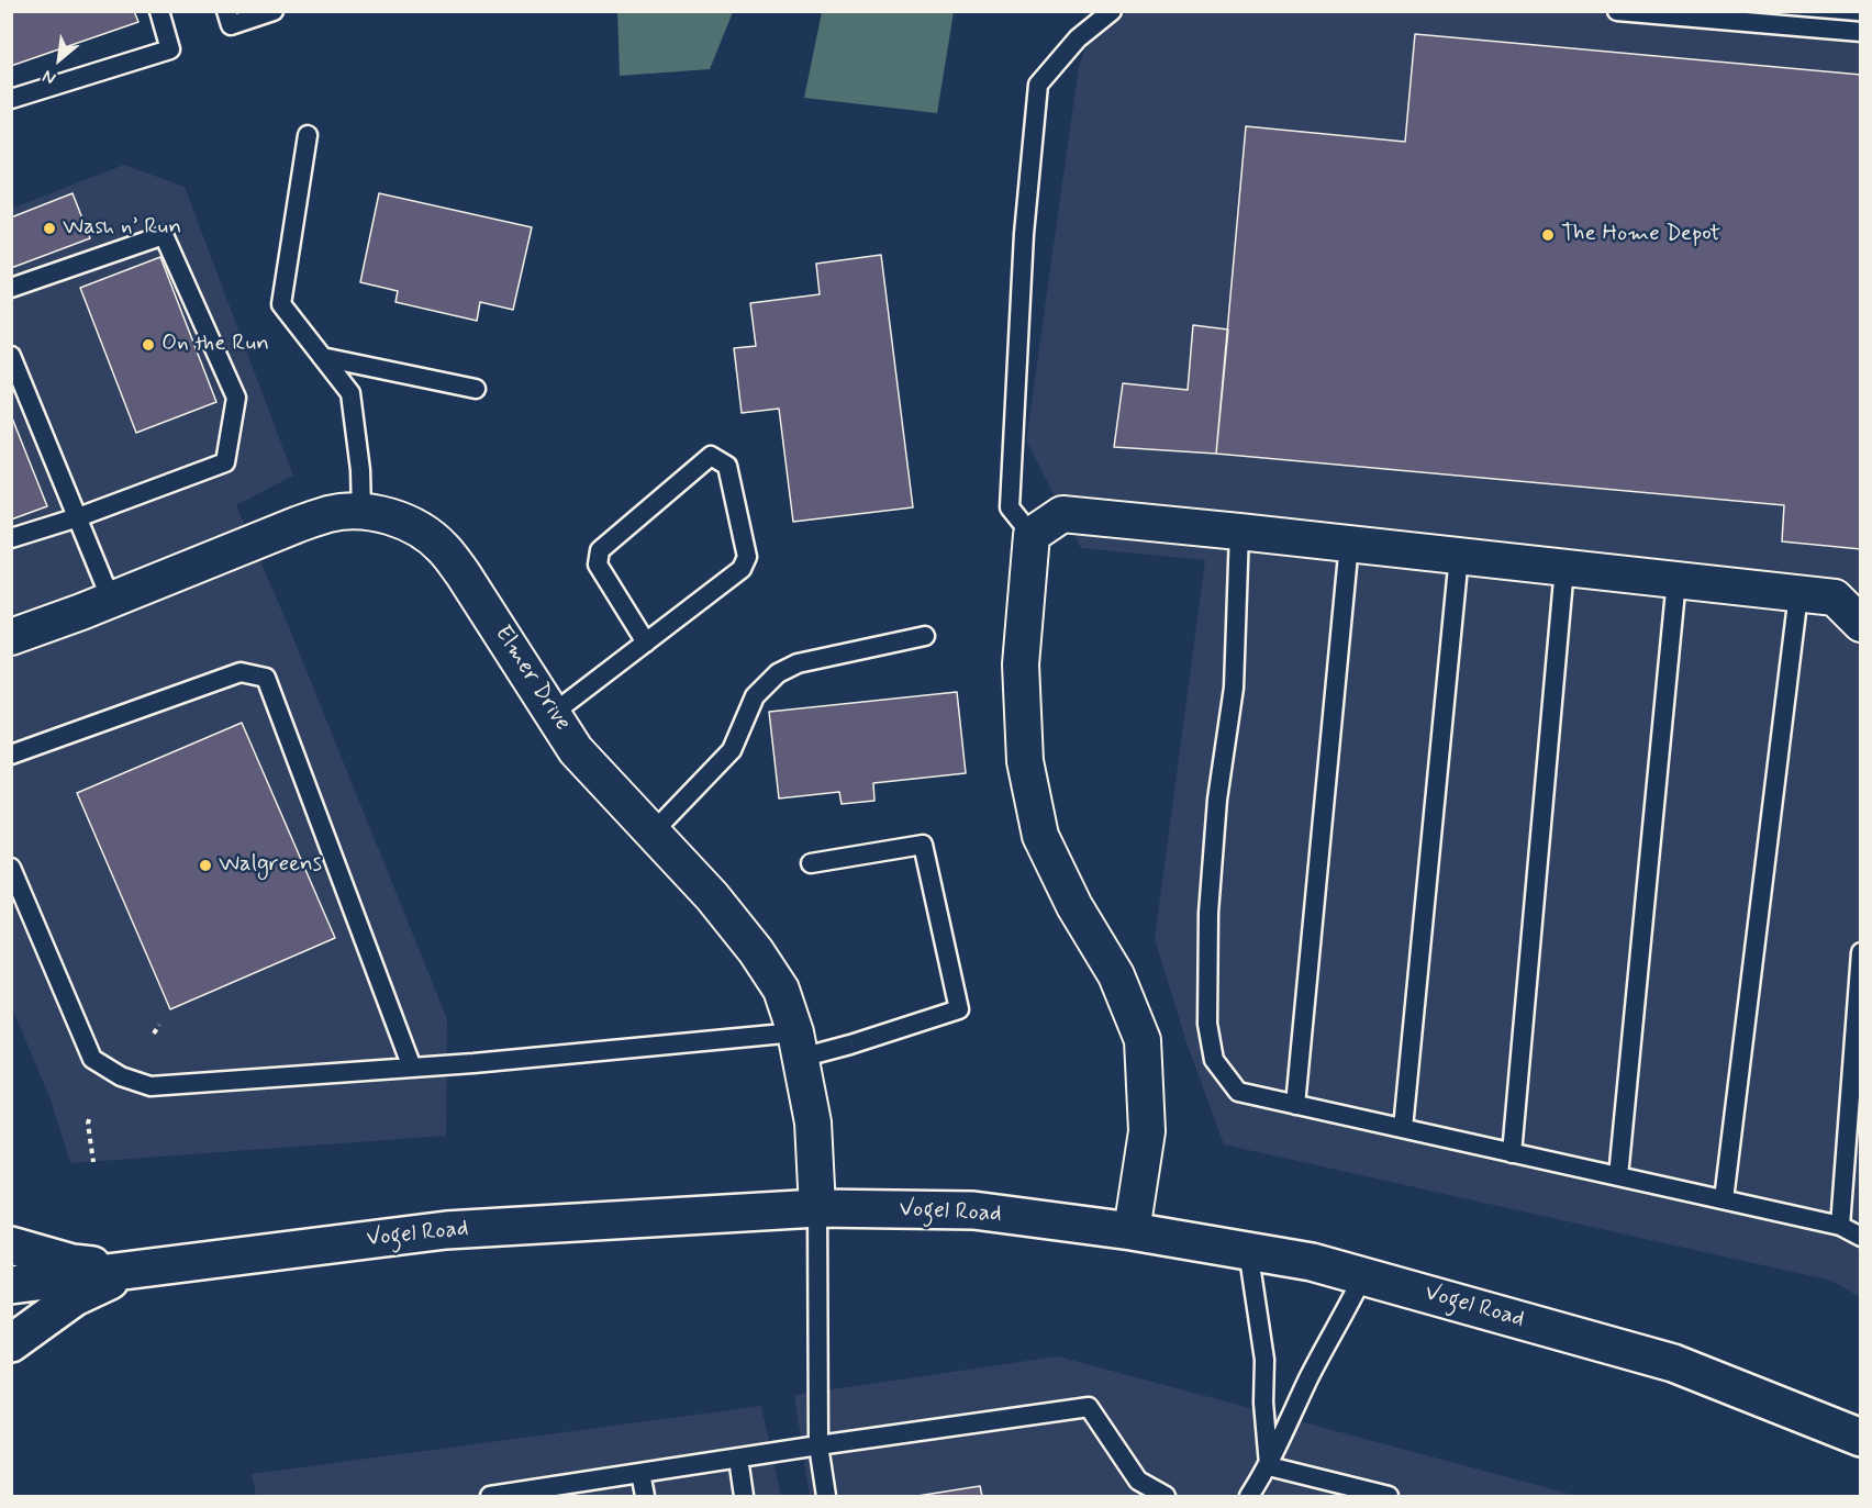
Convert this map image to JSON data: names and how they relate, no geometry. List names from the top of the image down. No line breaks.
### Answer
{"streets":{"main road":["Vogel Road"],"street":["Elmer Drive"]},"crossings":[["Elmer Drive","Vogel Road"]],"places":["Wash n’ Run","The Home Depot","On the Run","Walgreens"],"north":"bottom left"}
